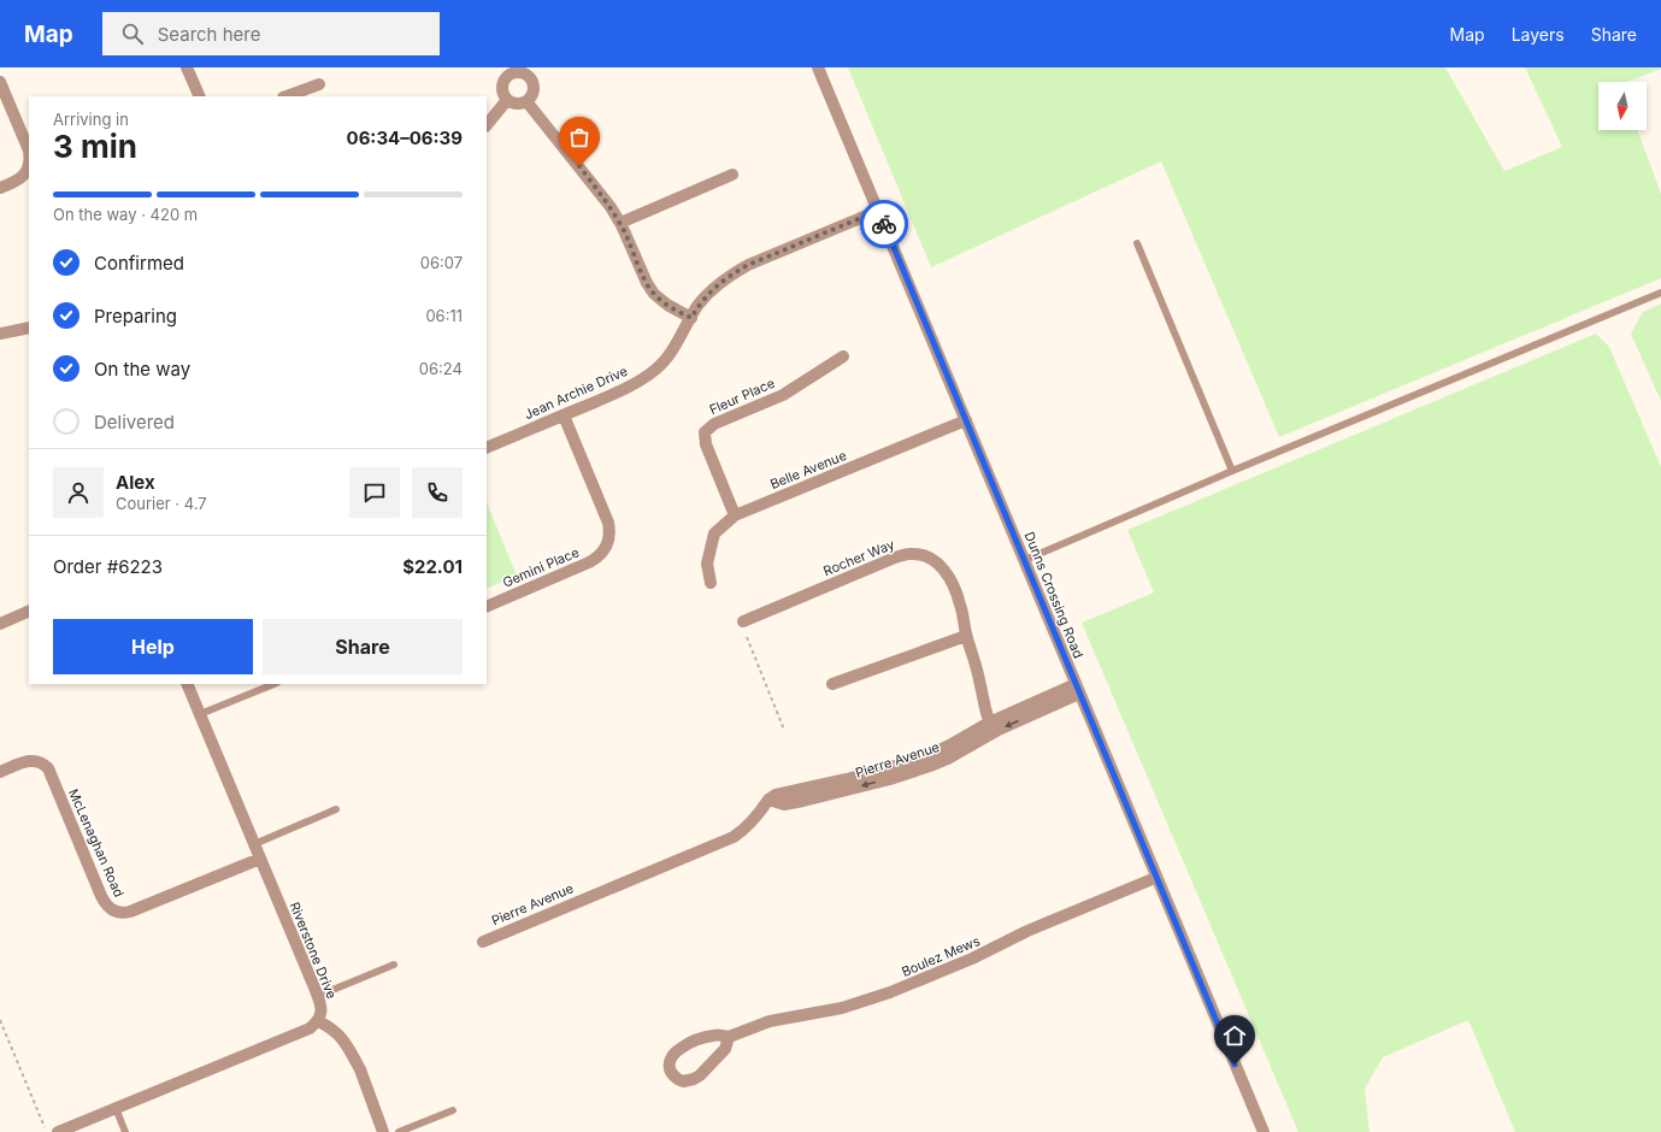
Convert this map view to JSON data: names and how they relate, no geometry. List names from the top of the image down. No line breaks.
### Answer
{"streets":{"street":["Jean Archie Drive","Fleur Place","Belle Avenue","Rocher Way","Gemini Place","Dunns Crossing Road","Pierre Avenue","McLenaghan Road","Riverstone Drive","Boulez Mews"]},"crossings":[["Jean Archie Drive","Gemini Place"],["Jean Archie Drive","Dunns Crossing Road"],["Fleur Place","Belle Avenue"],["Belle Avenue","Dunns Crossing Road"],["Rocher Way","Pierre Avenue"],["Dunns Crossing Road","Pierre Avenue"],["Dunns Crossing Road","Boulez Mews"],["McLenaghan Road","Riverstone Drive"]],"north":"bottom","page":{"header":"Map","search":"Search here","nav":["Map","Layers","Share"],"heading":["3 min","Arriving in","06:34–06:39"],"panel":["Alex","Courier · 4.7","Order #6223","$22.01"],"bar":"On the way · 420 m","list":[["Confirmed","06:07"],["Preparing","06:11"],["On the way","06:24"],"Delivered"],"buttons":["Help","Share"]}}
